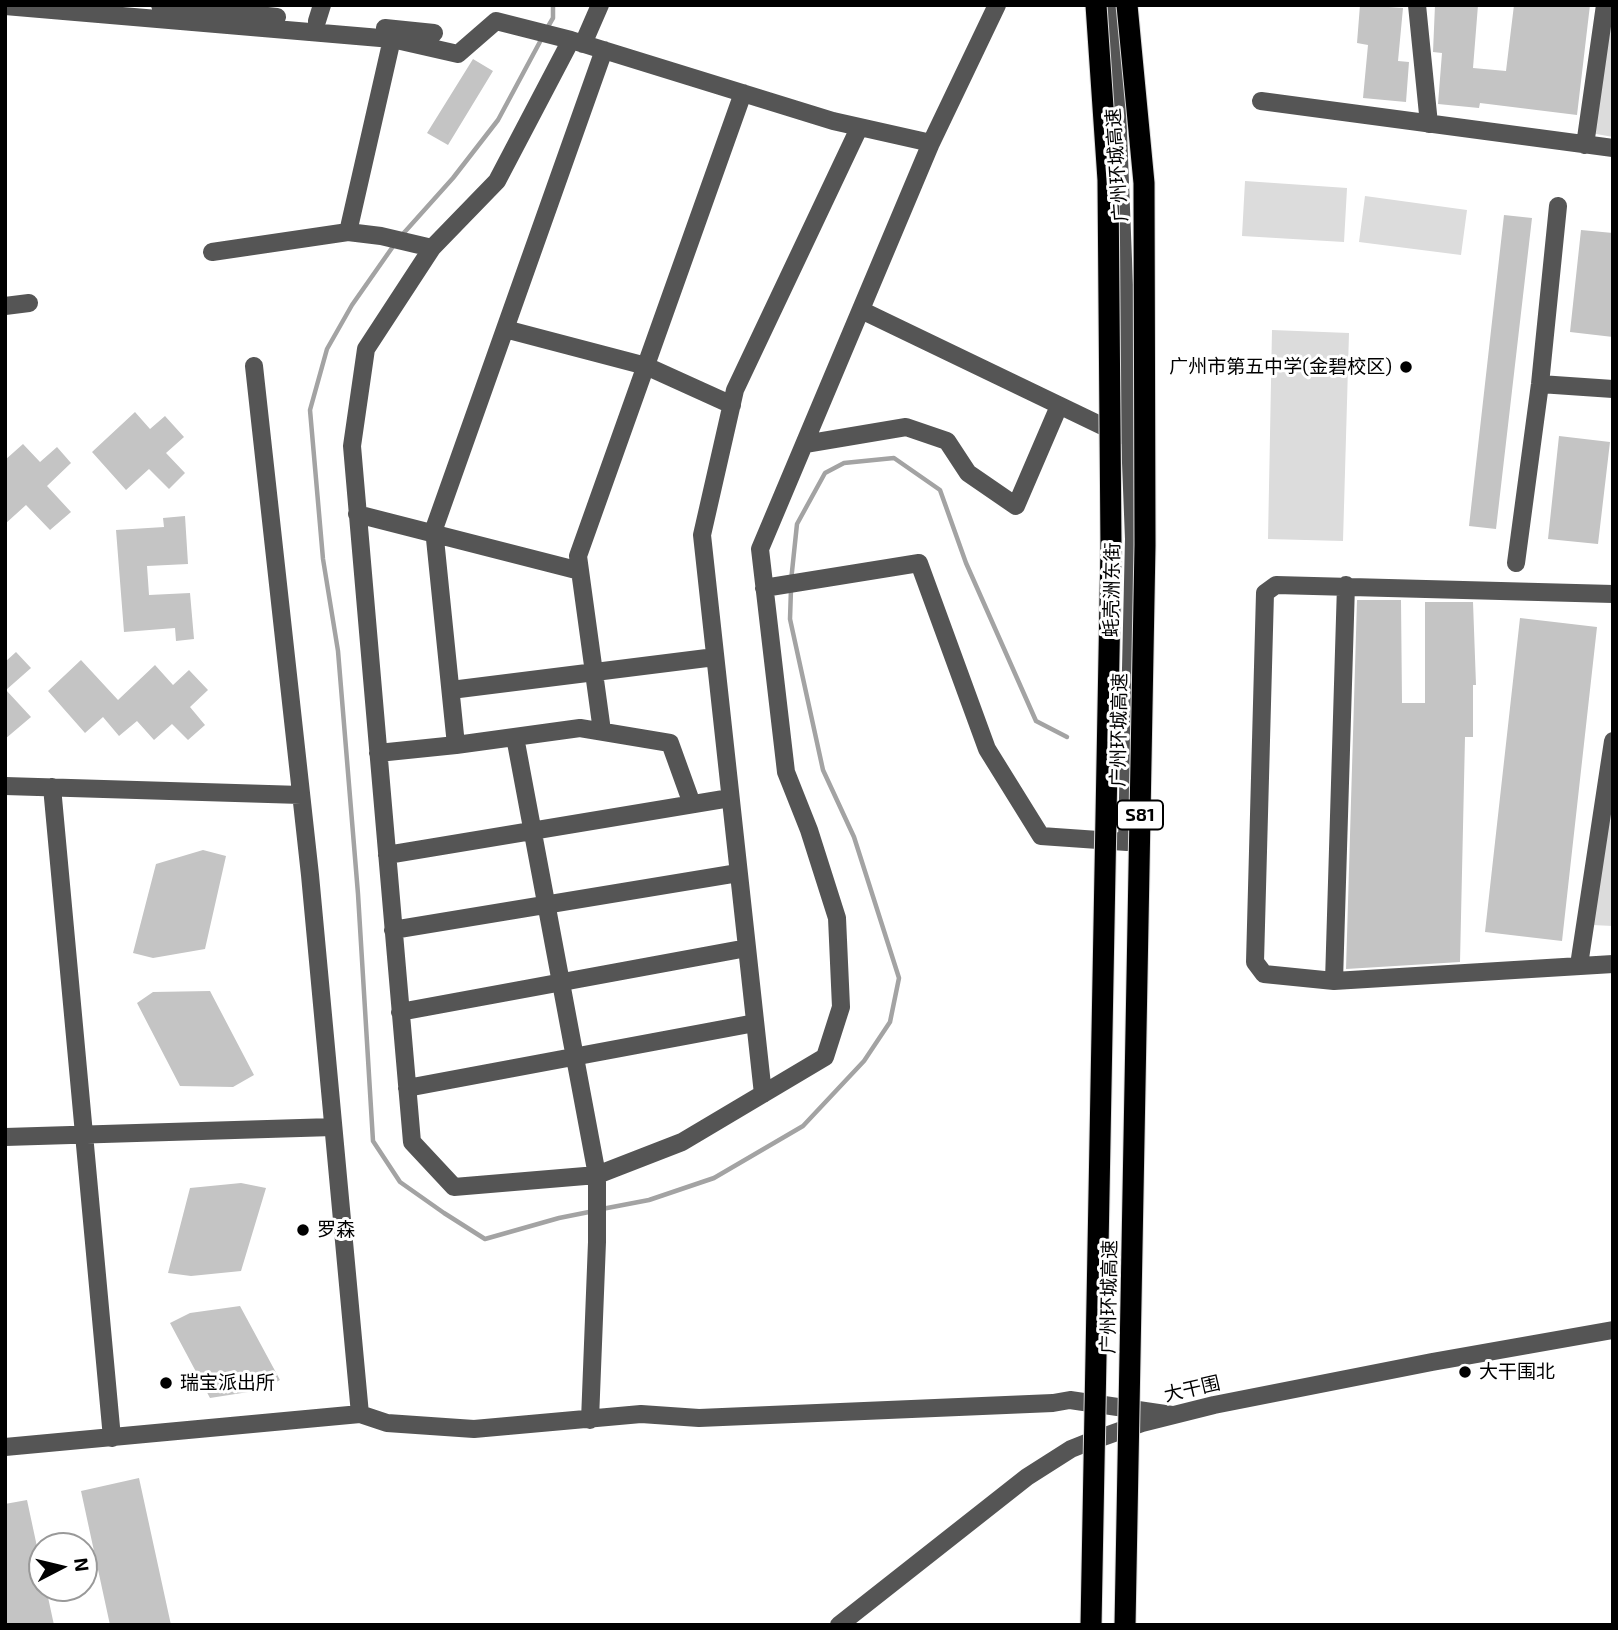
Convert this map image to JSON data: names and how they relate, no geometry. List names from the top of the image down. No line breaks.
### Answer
{"streets":{"highway":["广州环城高速","S81"],"street":["蚝壳洲东街","大干围"]},"places":["广州市第五中学(金碧校区)","罗森","大干围北","瑞宝派出所"],"north":"right"}
